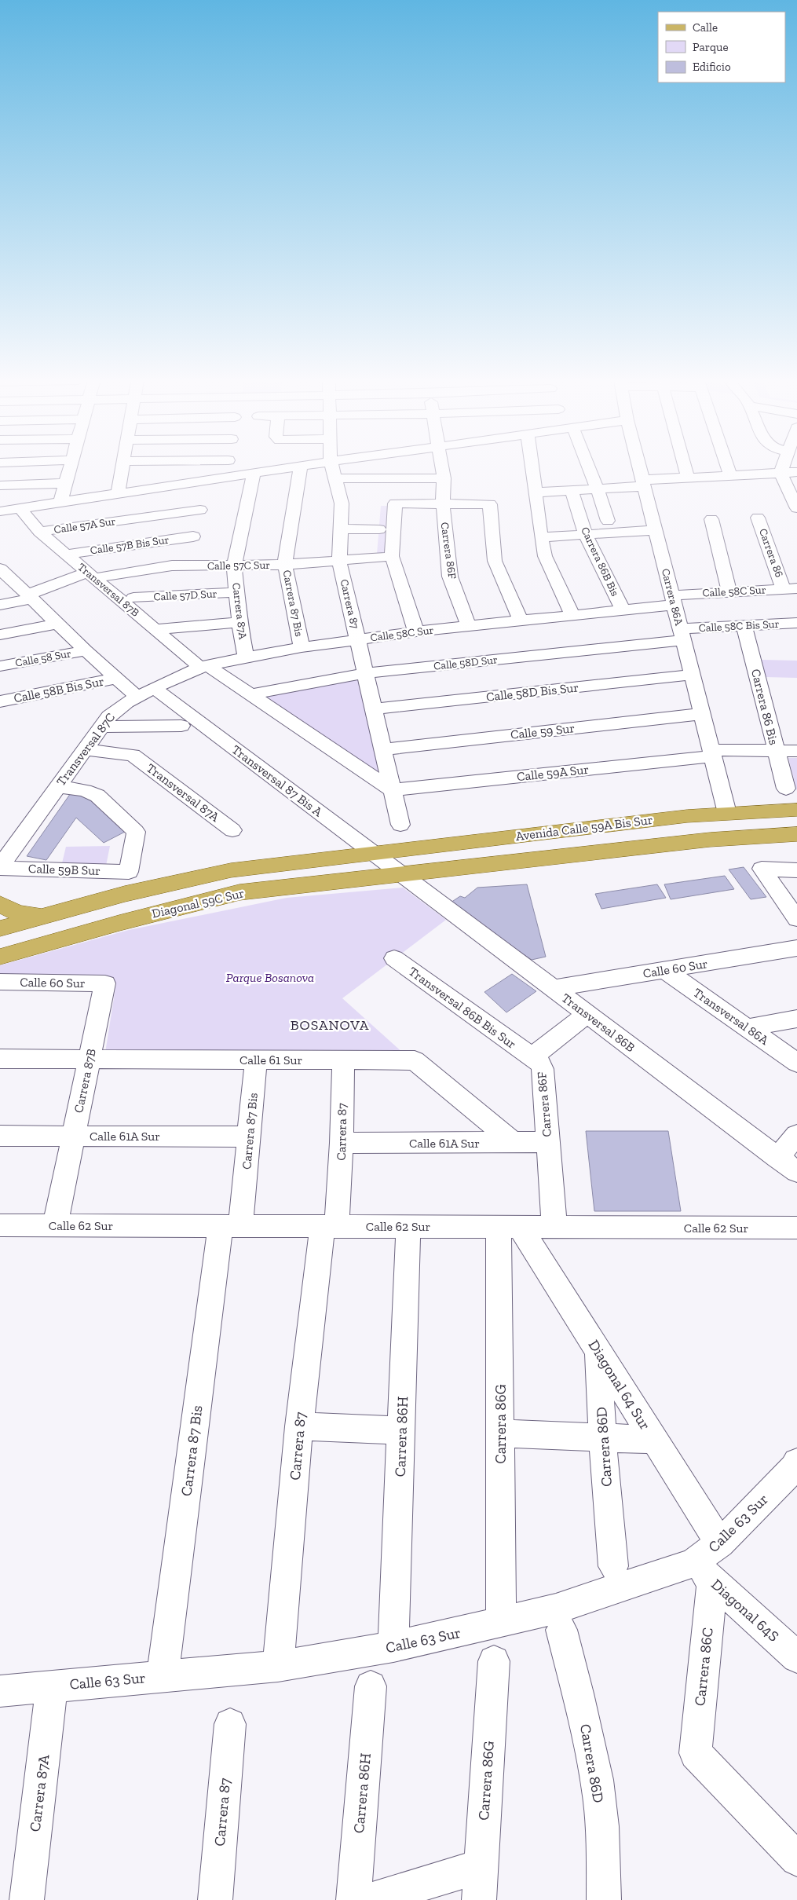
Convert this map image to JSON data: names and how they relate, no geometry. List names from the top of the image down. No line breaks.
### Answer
{"streets":{"main road":["Avenida Calle 59A Bis Sur","Diagonal 59C Sur"],"street":["Calle 57A Sur","Calle 57B Bis Sur","Carrera 86F","Carrera 86","Carrera 86B Bis","Calle 57C Sur","Transversal 87B","Calle 58C Sur","Calle 57D Sur","Carrera 86A","Carrera 87 Bis","Carrera 87","Carrera 87A","Calle 58C Bis Sur","Calle 58 Sur","Calle 58D Sur","Calle 58B Bis Sur","Calle 58D Bis Sur","Carrera 86 Bis","Calle 59 Sur","Transversal 87C","Calle 59A Sur","Transversal 87 Bis A","Transversal 87A","Calle 59B Sur","Calle 60 Sur","Transversal 86B Bis Sur","Transversal 86A","Transversal 86B","Calle 61 Sur","Carrera 87B","Calle 61A Sur","Calle 62 Sur","Diagonal 64 Sur","Carrera 86G","Carrera 86H","Carrera 86D","Calle 63 Sur","Diagonal 64S","Carrera 86C"]},"crossings":[["Calle 57A Sur","Transversal 87B"],["Calle 57B Bis Sur","Transversal 87B"],["Carrera 86F","Calle 58C Sur"],["Carrera 86F","Transversal 86B Bis Sur"],["Carrera 86F","Transversal 86B"],["Carrera 86F","Calle 61A Sur"],["Carrera 86F","Calle 62 Sur"],["Carrera 86","Calle 58C Sur"],["Carrera 86B Bis","Calle 58C Sur"],["Calle 57C Sur","Transversal 87B"],["Calle 57C Sur","Carrera 87 Bis"],["Calle 57C Sur","Carrera 87"],["Calle 57C Sur","Carrera 87A"],["Transversal 87B","Calle 58C Sur"],["Transversal 87B","Carrera 87"],["Transversal 87B","Calle 58D Sur"],["Transversal 87B","Calle 59A Sur"],["Calle 58C Sur","Carrera 86A"],["Calle 58C Sur","Carrera 87 Bis"],["Calle 58C Sur","Carrera 87"],["Calle 58C Sur","Carrera 87A"],["Calle 58C Sur","Transversal 87C"],["Calle 58C Sur","Transversal 87 Bis A"],["Calle 57D Sur","Carrera 87A"],["Carrera 86A","Calle 58C Bis Sur"],["Carrera 86A","Calle 58D Sur"],["Carrera 86A","Calle 58D Bis Sur"],["Carrera 86A","Calle 59 Sur"],["Carrera 86A","Calle 59A Sur"],["Carrera 86A","Avenida Calle 59A Bis Sur"],["Carrera 87 Bis","Calle 61 Sur"],["Carrera 87 Bis","Calle 61A Sur"],["Carrera 87 Bis","Calle 62 Sur"],["Carrera 87 Bis","Calle 63 Sur"],["Carrera 87","Calle 58D Sur"],["Carrera 87","Calle 58D Bis Sur"],["Carrera 87","Calle 59 Sur"],["Carrera 87","Calle 59A Sur"],["Carrera 87","Calle 61 Sur"],["Carrera 87","Calle 61A Sur"],["Carrera 87","Calle 62 Sur"],["Carrera 87","Calle 63 Sur"],["Carrera 87A","Calle 63 Sur"],["Calle 58C Bis Sur","Calle 58D Sur"],["Calle 58C Bis Sur","Carrera 86 Bis"],["Carrera 86 Bis","Calle 59A Sur"],["Transversal 87C","Transversal 87A"],["Transversal 87C","Calle 59B Sur"],["Transversal 87 Bis A","Avenida Calle 59A Bis Sur"],["Transversal 87 Bis A","Diagonal 59C Sur"],["Transversal 87 Bis A","Transversal 86B"],["Avenida Calle 59A Bis Sur","Diagonal 59C Sur"],["Avenida Calle 59A Bis Sur","Transversal 86B"],["Diagonal 59C Sur","Transversal 86B"],["Calle 60 Sur","Transversal 86A"],["Calle 60 Sur","Transversal 86B"],["Calle 60 Sur","Carrera 87B"],["Calle 61 Sur","Carrera 87B"],["Calle 61 Sur","Calle 61A Sur"],["Carrera 87B","Calle 61A Sur"],["Carrera 87B","Calle 62 Sur"],["Calle 62 Sur","Diagonal 64 Sur"],["Calle 62 Sur","Carrera 86G"],["Calle 62 Sur","Carrera 86H"],["Diagonal 64 Sur","Carrera 86G"],["Diagonal 64 Sur","Carrera 86D"],["Diagonal 64 Sur","Calle 63 Sur"],["Carrera 86G","Calle 63 Sur"],["Carrera 86H","Calle 63 Sur"],["Calle 63 Sur","Diagonal 64S"],["Calle 63 Sur","Carrera 86C"],["Diagonal 64S","Carrera 86C"]],"districts":["BOSANOVA"],"parks":["Parque Bosanova"],"legend":["Calle","Parque","Edificio"]}
